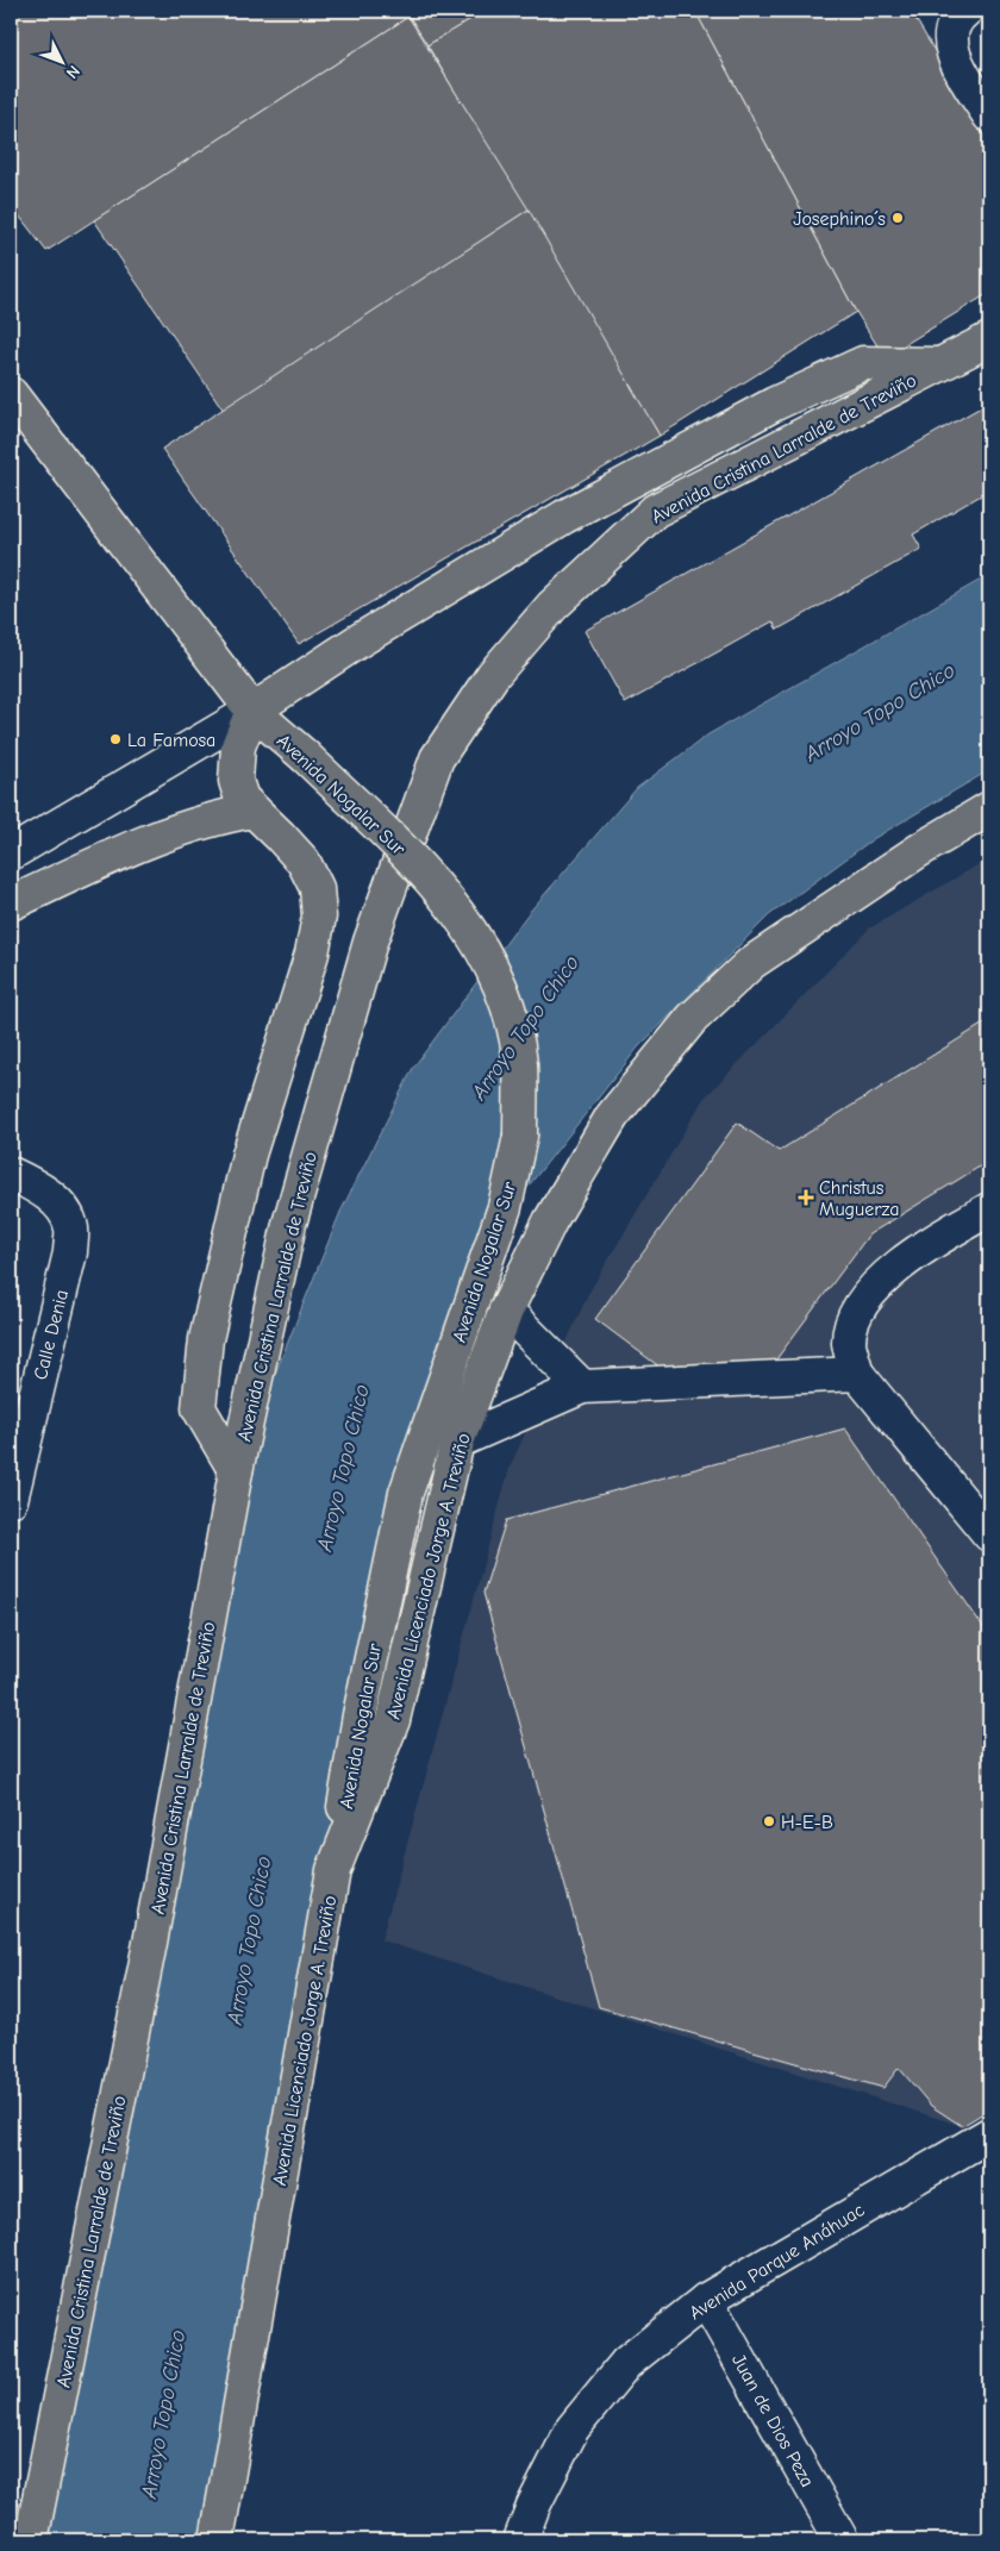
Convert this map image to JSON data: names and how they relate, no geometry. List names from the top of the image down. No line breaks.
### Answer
{"streets":{"main road":["Avenida Cristina Larralde de Treviño","Avenida Nogalar Sur","Avenida Licenciado Jorge A. Treviño"],"street":["Calle Denia","Avenida Parque Anáhuac","Juan de Dios Peza"]},"crossings":[["Avenida Nogalar Sur","Avenida Licenciado Jorge A. Treviño"],["Avenida Parque Anáhuac","Juan de Dios Peza"]],"water":["Arroyo Topo Chico"],"places":{"other":["Josephino´s","La Famosa","H-E-B"],"health":["Christus Muguerza"]},"north":"bottom right"}
